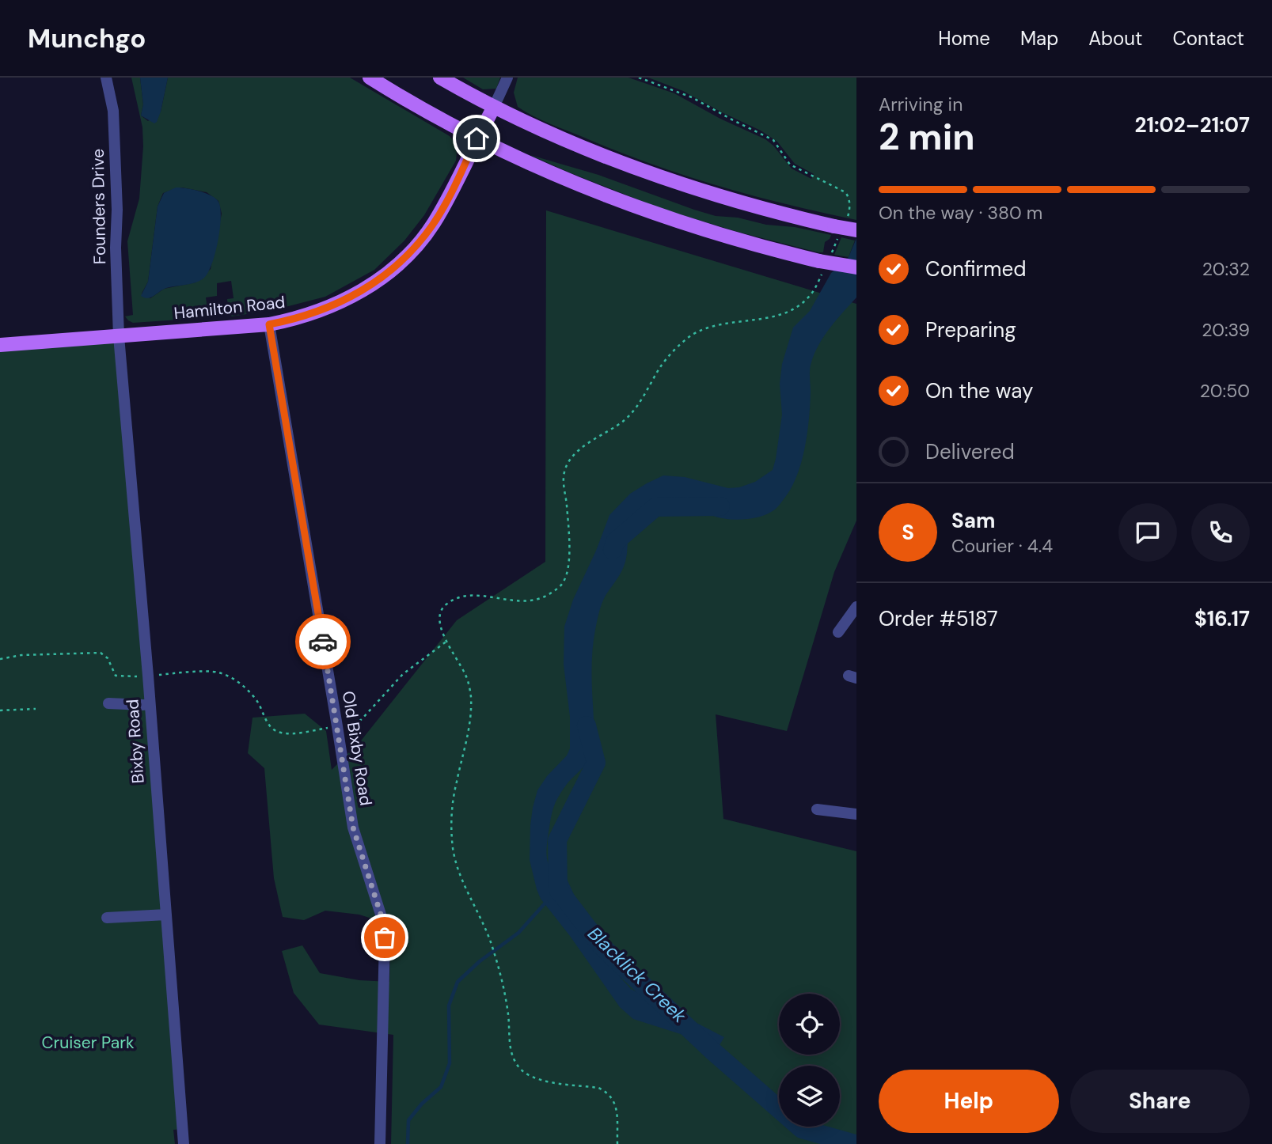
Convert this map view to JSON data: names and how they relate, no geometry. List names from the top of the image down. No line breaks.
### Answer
{"streets":{"main road":["Hamilton Road"],"street":["Founders Drive","Bixby Road","Old Bixby Road"]},"crossings":[["Founders Drive","Hamilton Road"],["Founders Drive","Bixby Road"],["Hamilton Road","Bixby Road"],["Hamilton Road","Old Bixby Road"]],"water":["Blacklick Creek"],"parks":["Cruiser Park"],"page":{"header":"Munchgo","nav":["Home","Map","About","Contact"],"heading":["2 min","Arriving in","21:02–21:07"],"panel":["Sam","Courier · 4.4","Order #5187","$16.17"],"bar":"On the way · 380 m","list":[["Confirmed","20:32"],["Preparing","20:39"],["On the way","20:50"],"Delivered"],"round":"S","buttons":["Help","Share"]}}
